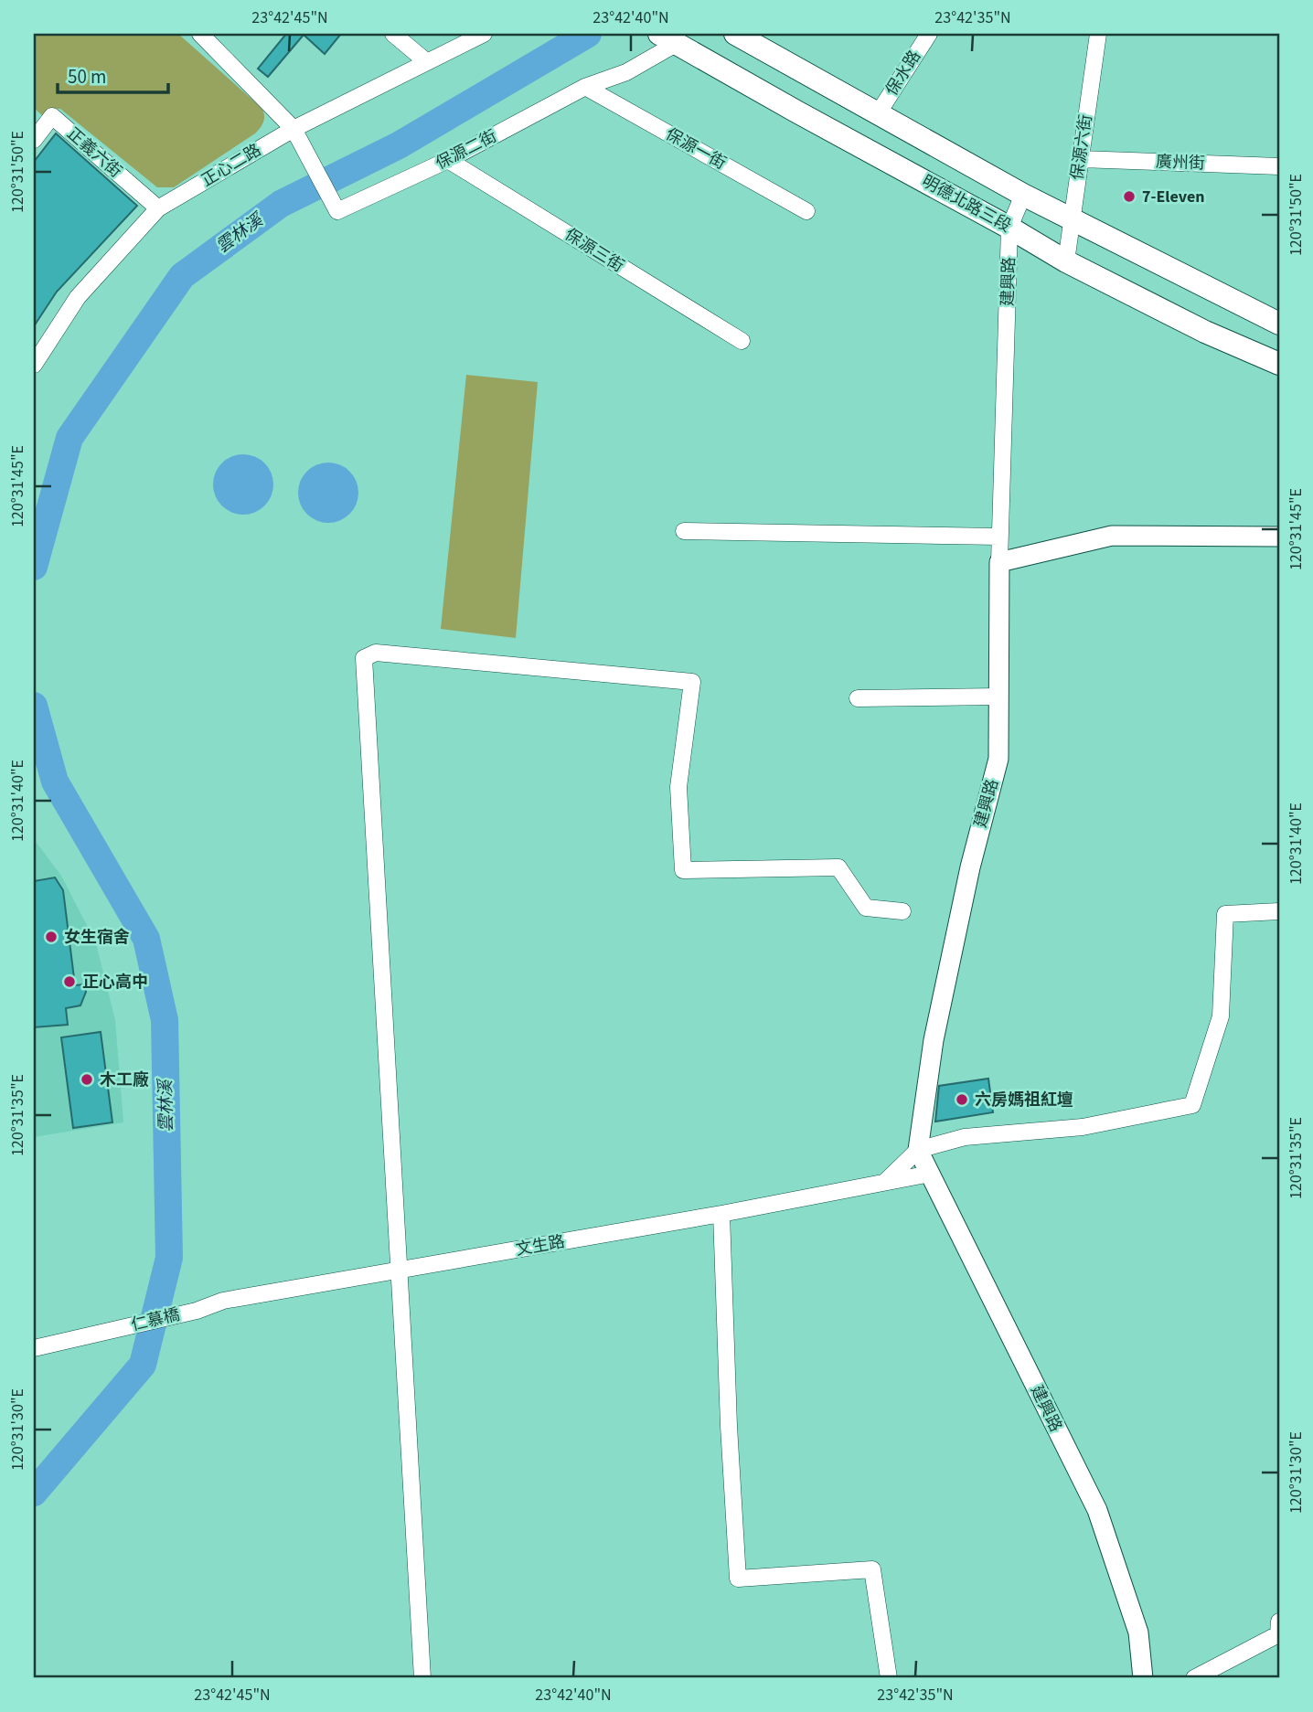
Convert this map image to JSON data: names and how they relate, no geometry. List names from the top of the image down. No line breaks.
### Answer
{"streets":{"main road":["明德北路三段"],"street":["保水路","保源六街","保源一街","保源二街","正義六街","廣州街","正心二路","保源三街","建興路","文生路","仁慕橋"]},"crossings":[["保源六街","廣州街"],["保源六街","明德北路三段"],["保源一街","保源二街"],["保源二街","正心二路"],["保源二街","明德北路三段"],["保源二街","保源三街"],["正義六街","正心二路"],["明德北路三段","建興路"],["建興路","文生路"],["文生路","仁慕橋"]],"water":["雲林溪"],"places":["7-Eleven","女生宿舍","正心高中","木工廠","六房媽祖紅壇"],"scale_bar":"50 m","coordinates":["23°42'45\"N","23°42'40\"N","23°42'35\"N","120°31'50\"E","120°31'45\"E","120°31'40\"E","120°31'35\"E","120°31'30\"E"]}
